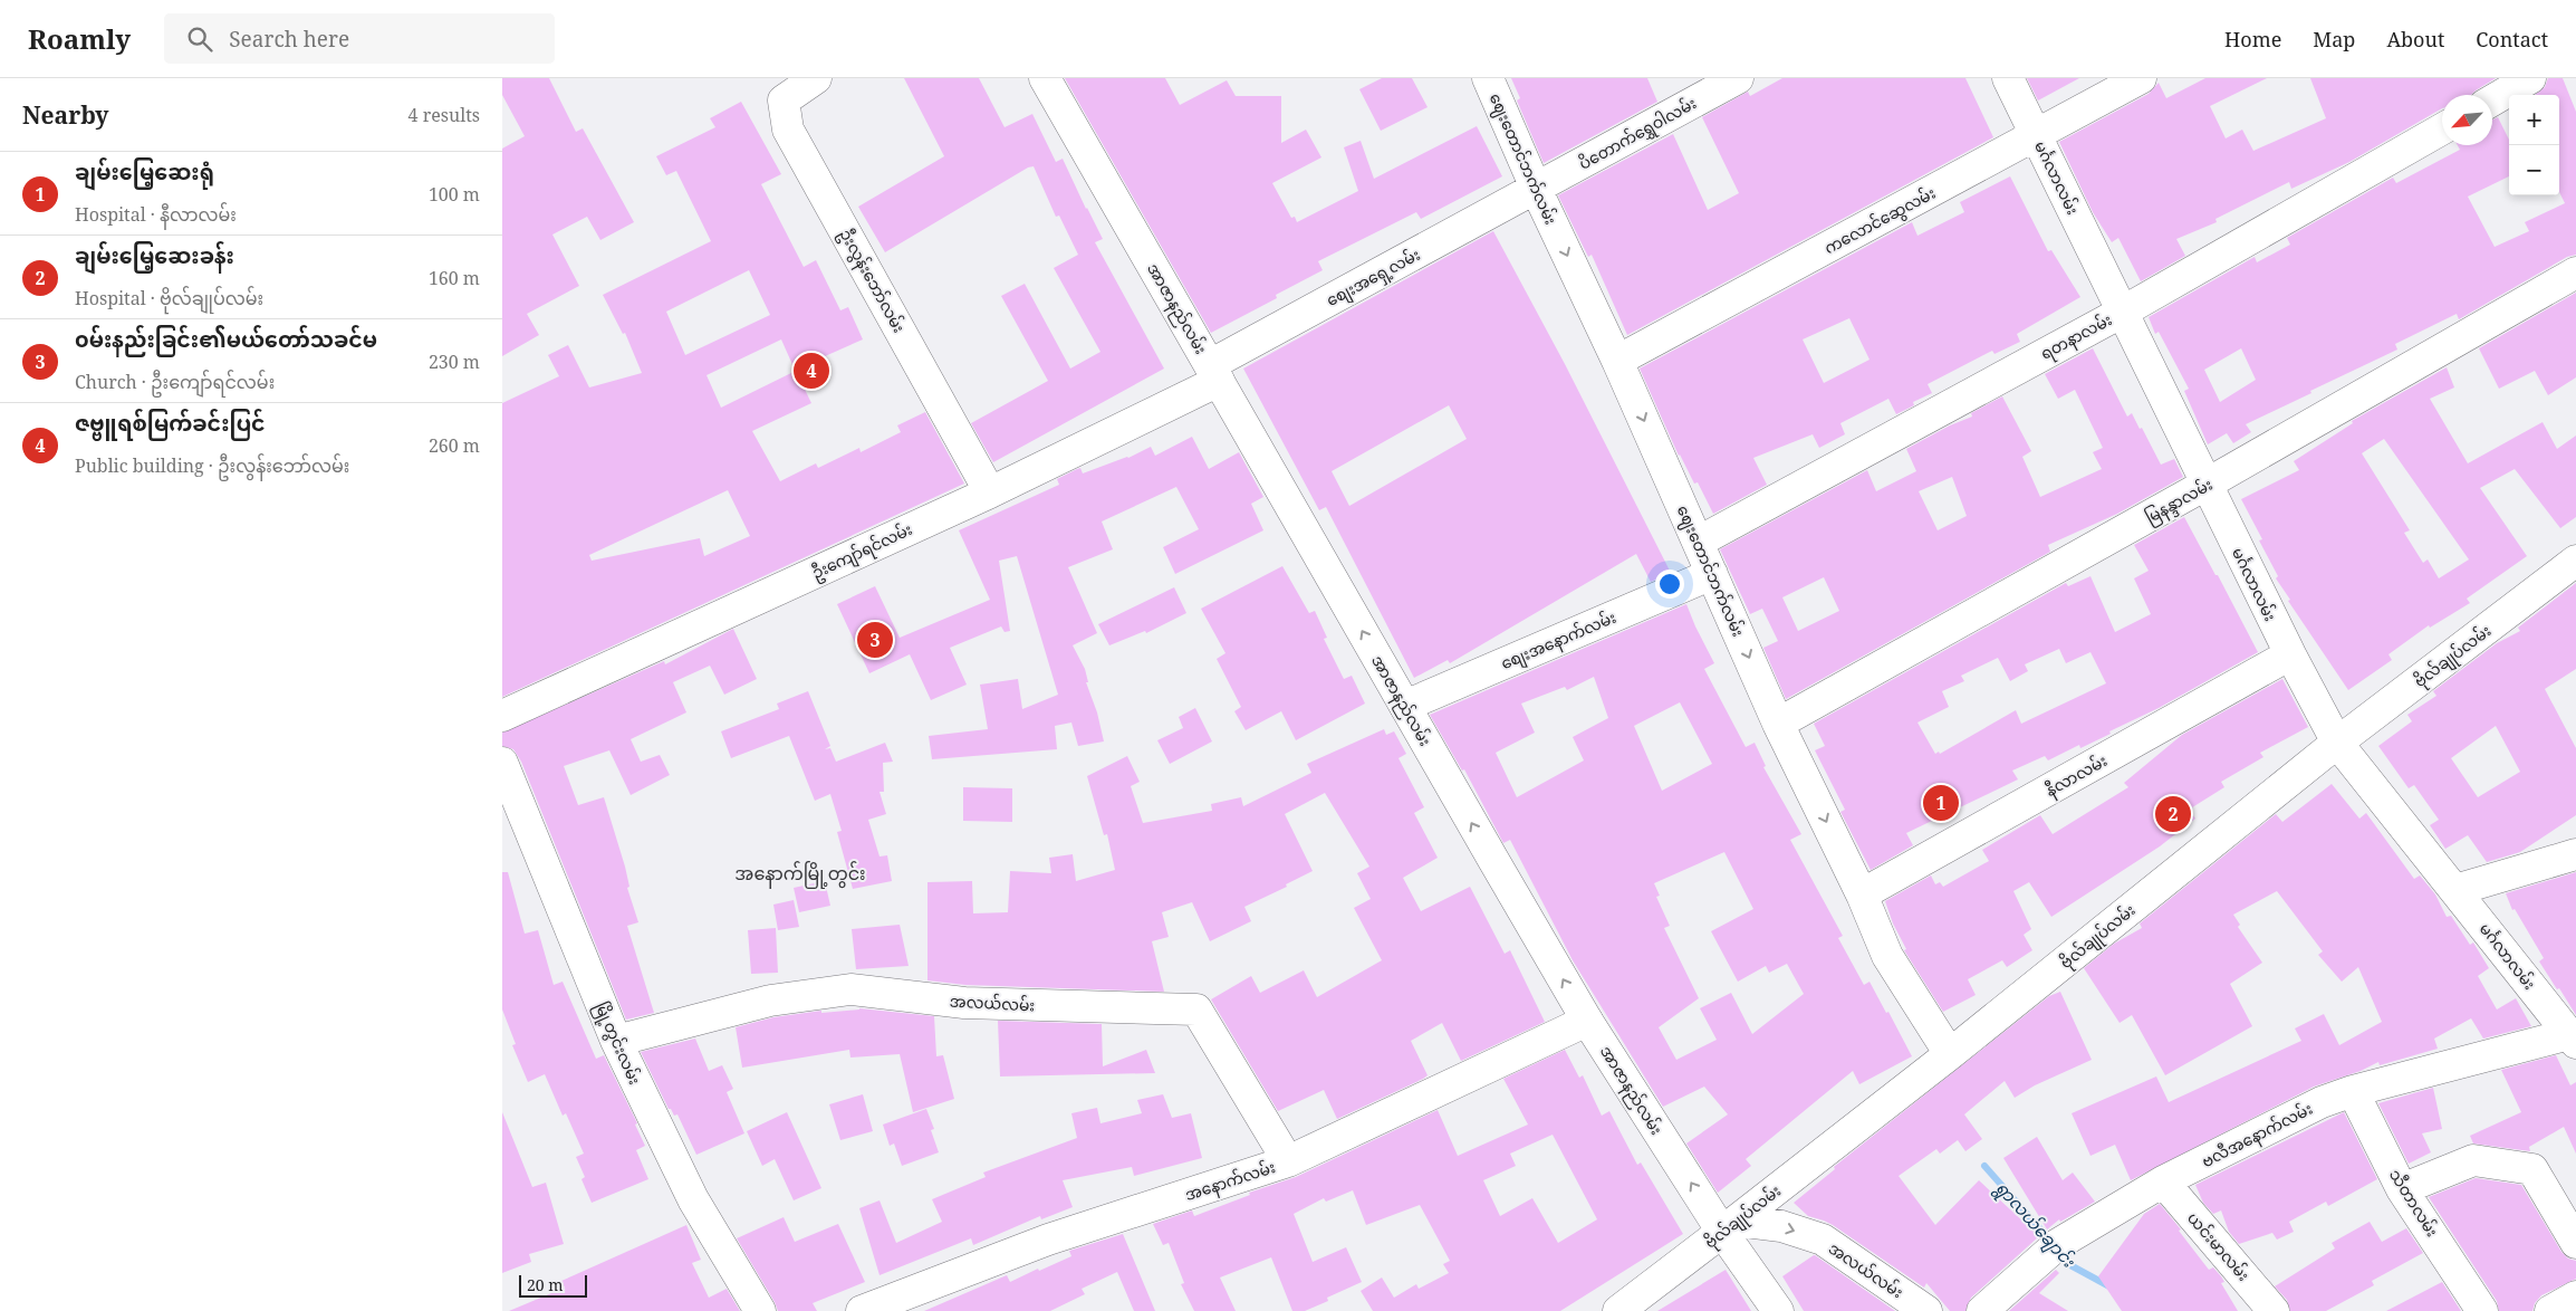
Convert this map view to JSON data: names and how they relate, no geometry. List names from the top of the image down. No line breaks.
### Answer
{"streets":{"street":["ပိတောက်ရွှေဝါလမ်း","ဈေးတောင်ဘက်လမ်း","မင်္ဂလာလမ်း","ကလောင်ဆွေလမ်း","စျေးအရှေ့လမ်း","ဦးလွန်းဘော်လမ်း","အာဇာနည်လမ်း","ရတနာလမ်း","မြနန္ဒာလမ်း","ဦးကျော်ရင်လမ်း","စျေးအနောက်လမ်း","ဗိုလ်ချုပ်လမ်း","နီလာလမ်း","အလယ်လမ်း","မြို့တွင်းလမ်း","ဗလီအနောက်လမ်း","အနောက်လမ်း","သီတာလမ်း","ယင်းမာလမ်း"]},"crossings":[["ပိတောက်ရွှေဝါလမ်း","ဈေးတောင်ဘက်လမ်း"],["ပိတောက်ရွှေဝါလမ်း","စျေးအရှေ့လမ်း"],["ဈေးတောင်ဘက်လမ်း","ကလောင်ဆွေလမ်း"],["ဈေးတောင်ဘက်လမ်း","စျေးအရှေ့လမ်း"],["ဈေးတောင်ဘက်လမ်း","ရတနာလမ်း"],["ဈေးတောင်ဘက်လမ်း","မြနန္ဒာလမ်း"],["ဈေးတောင်ဘက်လမ်း","စျေးအနောက်လမ်း"],["ဈေးတောင်ဘက်လမ်း","ဗိုလ်ချုပ်လမ်း"],["ဈေးတောင်ဘက်လမ်း","နီလာလမ်း"],["မင်္ဂလာလမ်း","ကလောင်ဆွေလမ်း"],["မင်္ဂလာလမ်း","ရတနာလမ်း"],["မင်္ဂလာလမ်း","မြနန္ဒာလမ်း"],["မင်္ဂလာလမ်း","ဗိုလ်ချုပ်လမ်း"],["မင်္ဂလာလမ်း","နီလာလမ်း"],["မင်္ဂလာလမ်း","ဗလီအနောက်လမ်း"],["စျေးအရှေ့လမ်း","အာဇာနည်လမ်း"],["စျေးအရှေ့လမ်း","ဦးကျော်ရင်လမ်း"],["ဦးလွန်းဘော်လမ်း","ဦးကျော်ရင်လမ်း"],["အာဇာနည်လမ်း","ဦးကျော်ရင်လမ်း"],["အာဇာနည်လမ်း","စျေးအနောက်လမ်း"],["အာဇာနည်လမ်း","ဗိုလ်ချုပ်လမ်း"],["အာဇာနည်လမ်း","အလယ်လမ်း"],["အာဇာနည်လမ်း","အနောက်လမ်း"],["ဗိုလ်ချုပ်လမ်း","အလယ်လမ်း"],["အလယ်လမ်း","မြို့တွင်းလမ်း"],["အလယ်လမ်း","အနောက်လမ်း"],["ဗလီအနောက်လမ်း","သီတာလမ်း"],["ဗလီအနောက်လမ်း","ယင်းမာလမ်း"]],"one_way":["ဈေးတောင်ဘက်လမ်း","အာဇာနည်လမ်း"],"districts":["အနောက်မြို့တွင်း"],"water":["ရွာလယ်ချောင်း"],"scale_bar":"20 m","north":"bottom left","page":{"header":"Roamly","search":"Search here","nav":["Home","Map","About","Contact"],"heading":["Nearby","4 results"],"map_buttons":["+","−"],"list":[{"mark":"1","name":"ချမ်းမြေ့ဆေးရုံ","note":"Hospital · နီလာလမ်း","value":"100 m"},{"mark":"2","name":"ချမ်းမြေ့ဆေးခန်း","note":"Hospital · ဗိုလ်ချုပ်လမ်း","value":"160 m"},{"mark":"3","name":"၀မ်းနည်းခြင်း၏မယ်တော်သခင်မ","note":"Church · ဦးကျော်ရင်လမ်း","value":"230 m"},{"mark":"4","name":"ဇဗ္ဗူရစ်မြက်ခင်းပြင်","note":"Public building · ဦးလွန်းဘော်လမ်း","value":"260 m"}],"pins":["4","3","1","2"],"scale":"20 m"}}
